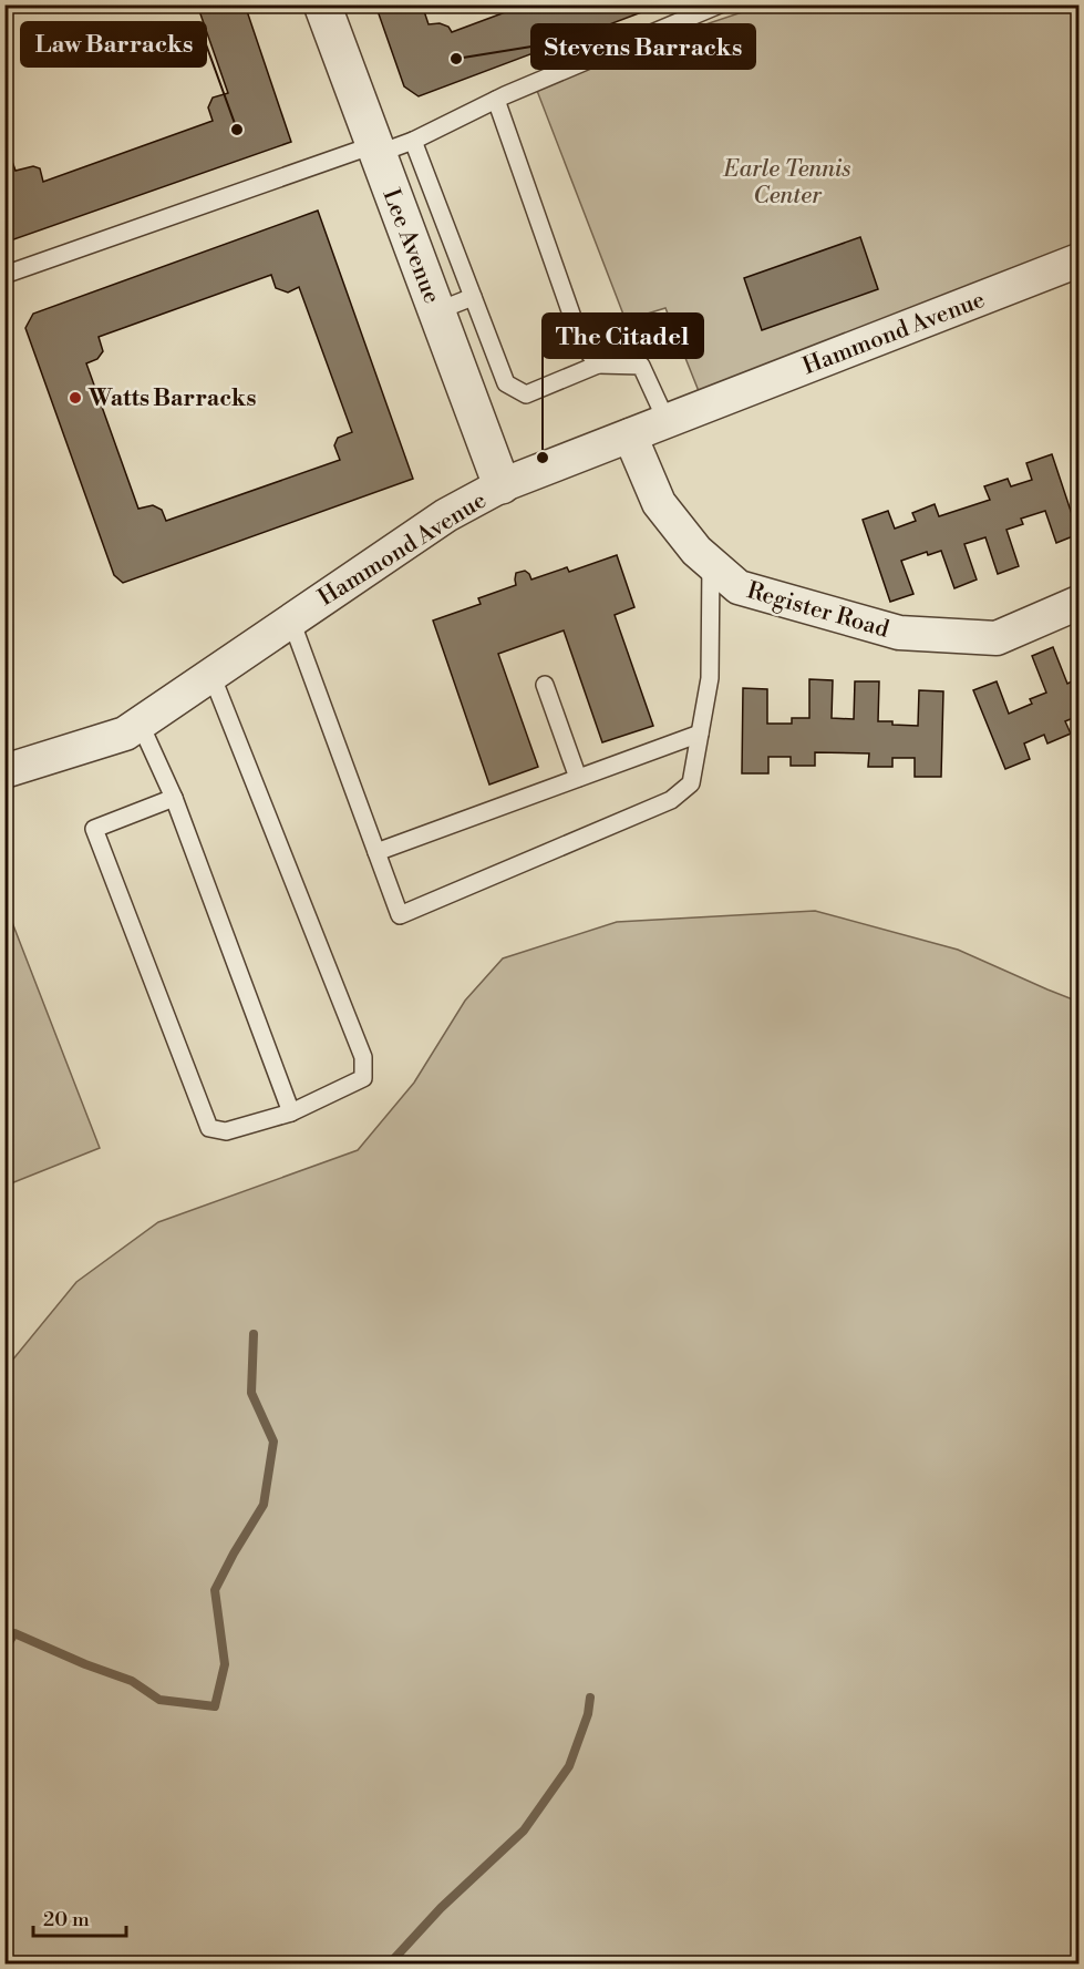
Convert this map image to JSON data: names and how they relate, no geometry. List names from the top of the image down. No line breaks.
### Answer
{"streets":{"street":["Lee Avenue","Hammond Avenue","Register Road"]},"crossings":[["Lee Avenue","Hammond Avenue"],["Hammond Avenue","Register Road"]],"parks":["Earle Tennis Center"],"places":["Stevens Barracks","Law Barracks","Watts Barracks","The Citadel"],"scale_bar":"20 m"}
